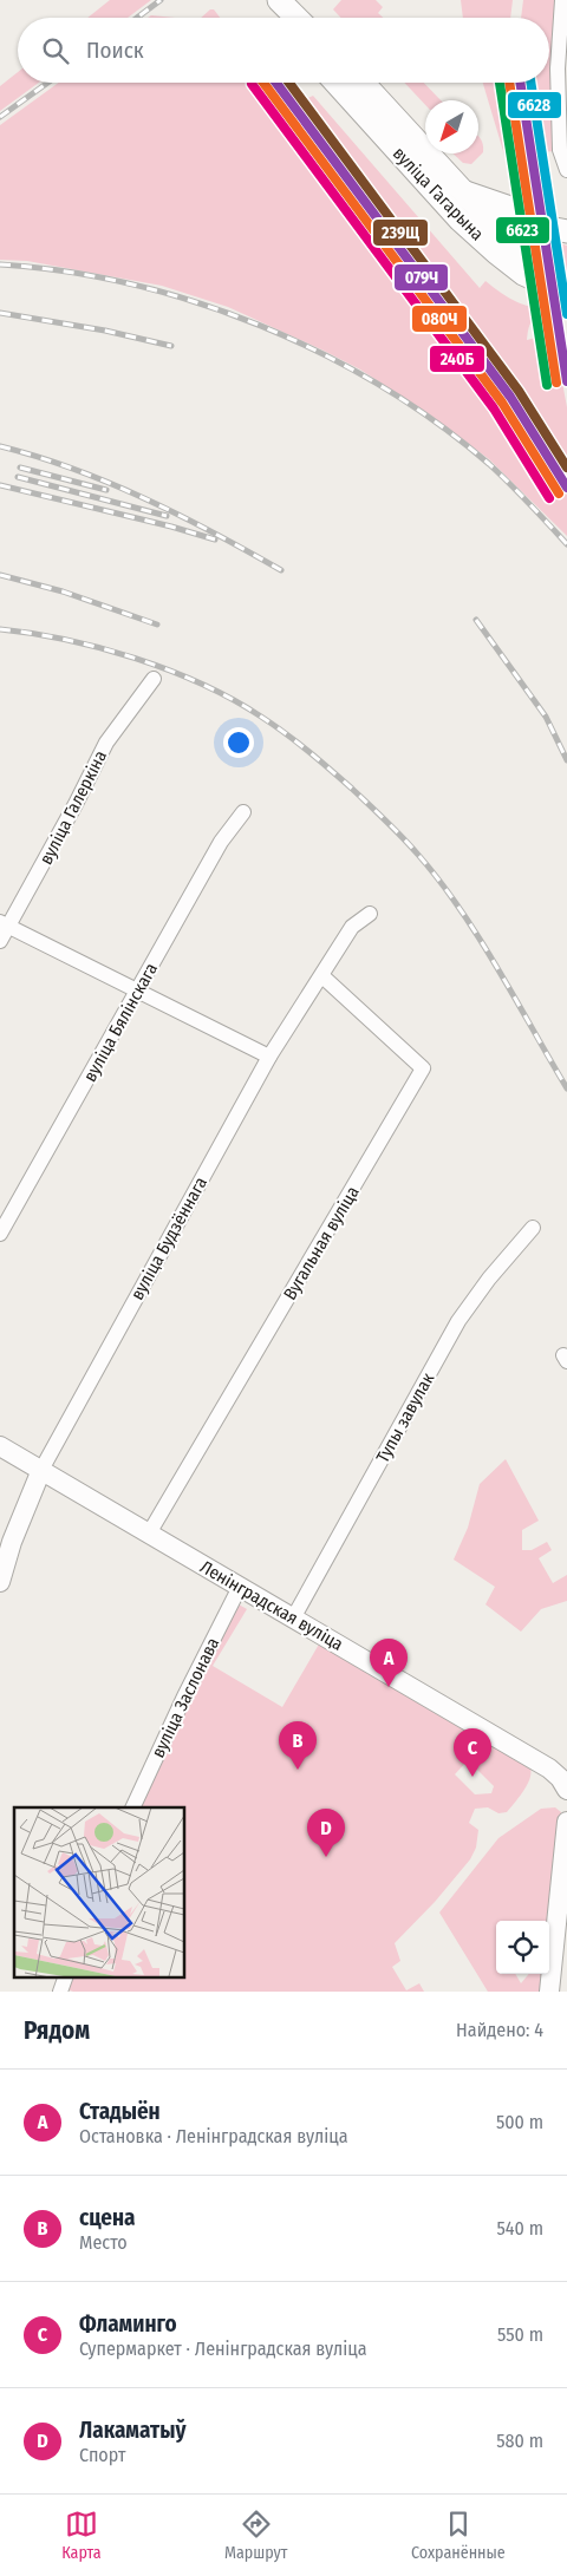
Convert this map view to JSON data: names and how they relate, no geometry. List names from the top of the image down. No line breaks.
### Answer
{"streets":{"main road":["вуліца Гагарына"],"street":["вуліца Галеркіна","вуліца Бялінскага","вуліца Будзённага","Вугальная вуліца","Тупы завулак","Ленінградская вуліца","вуліца Заслонава"]},"crossings":[["вуліца Будзённага","Вугальная вуліца"],["вуліца Будзённага","Ленінградская вуліца"],["Вугальная вуліца","Ленінградская вуліца"],["Тупы завулак","Ленінградская вуліца"],["Ленінградская вуліца","вуліца Заслонава"]],"lines":["transit line 079Ч","transit line 080Ч","transit line 239Щ","transit line 6628","transit line 6623","transit line 240Б"],"north":"bottom left","page":{"search":"Поиск","pins":["A","B","C","D"],"heading":["Рядом","Найдено: 4"],"list":[{"mark":"A","name":"Стадыён","note":"Остановка · Ленінградская вуліца","value":"500 m"},{"mark":"B","name":"сцена","note":"Место","value":"540 m"},{"mark":"C","name":"Фламинго","note":"Супермаркет · Ленінградская вуліца","value":"550 m"},{"mark":"D","name":"Лакаматыў","note":"Спорт","value":"580 m"}],"nav":["Карта","Маршрут","Сохранённые"]}}
